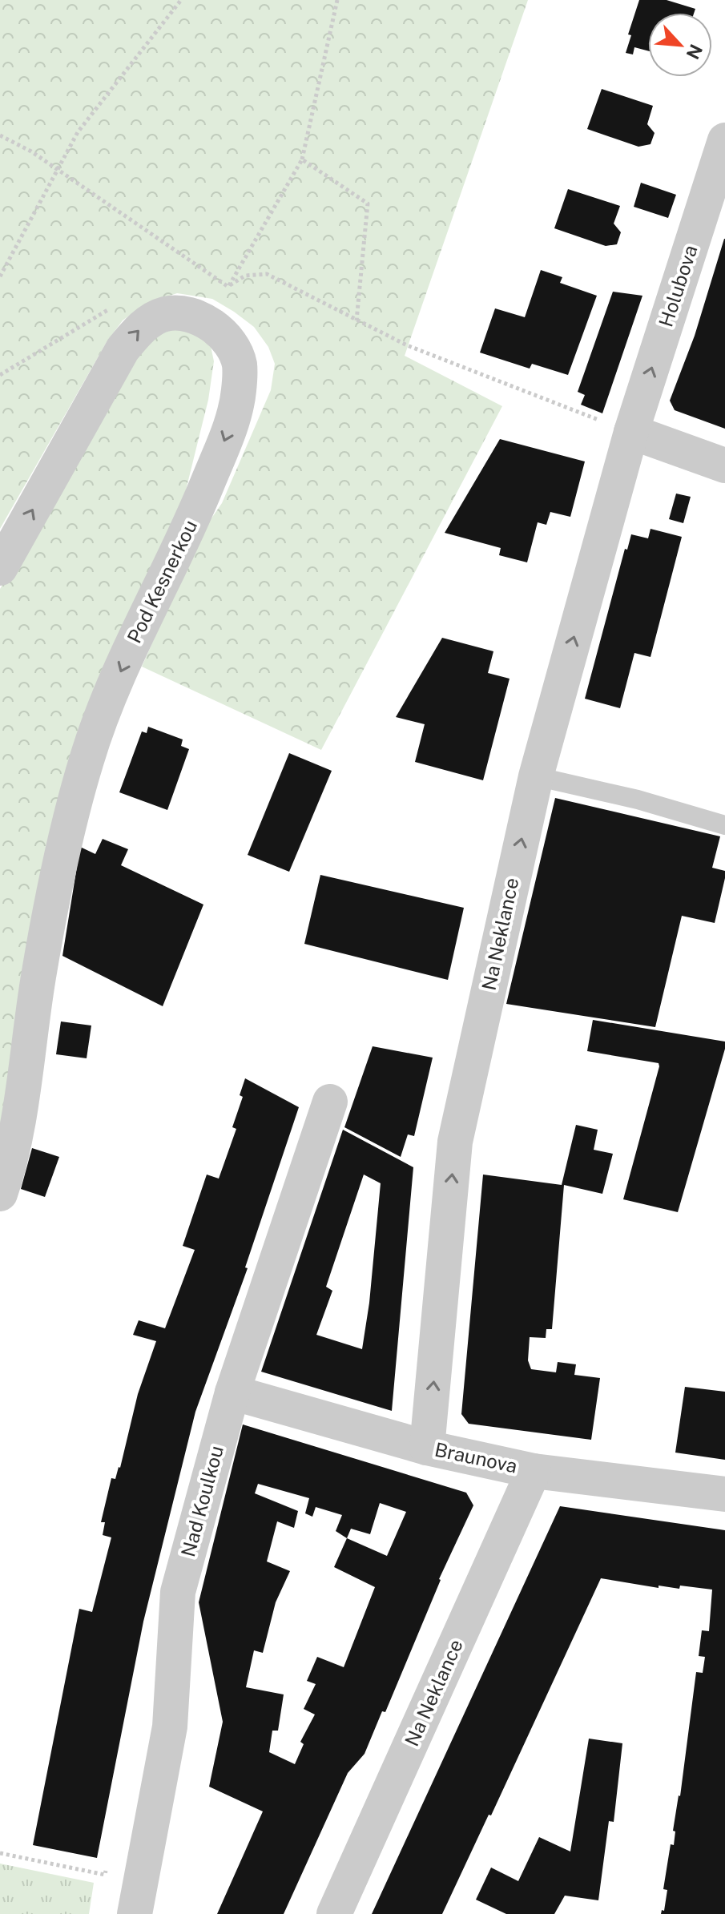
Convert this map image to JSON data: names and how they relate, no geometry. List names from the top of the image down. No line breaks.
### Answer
{"streets":{"street":["Holubova","Pod Kesnerkou","Na Neklance","Braunova","Nad Koulkou"]},"crossings":[["Holubova","Na Neklance"],["Na Neklance","Braunova"],["Braunova","Nad Koulkou"]],"one_way":["Holubova","Na Neklance"],"north":"bottom right"}
